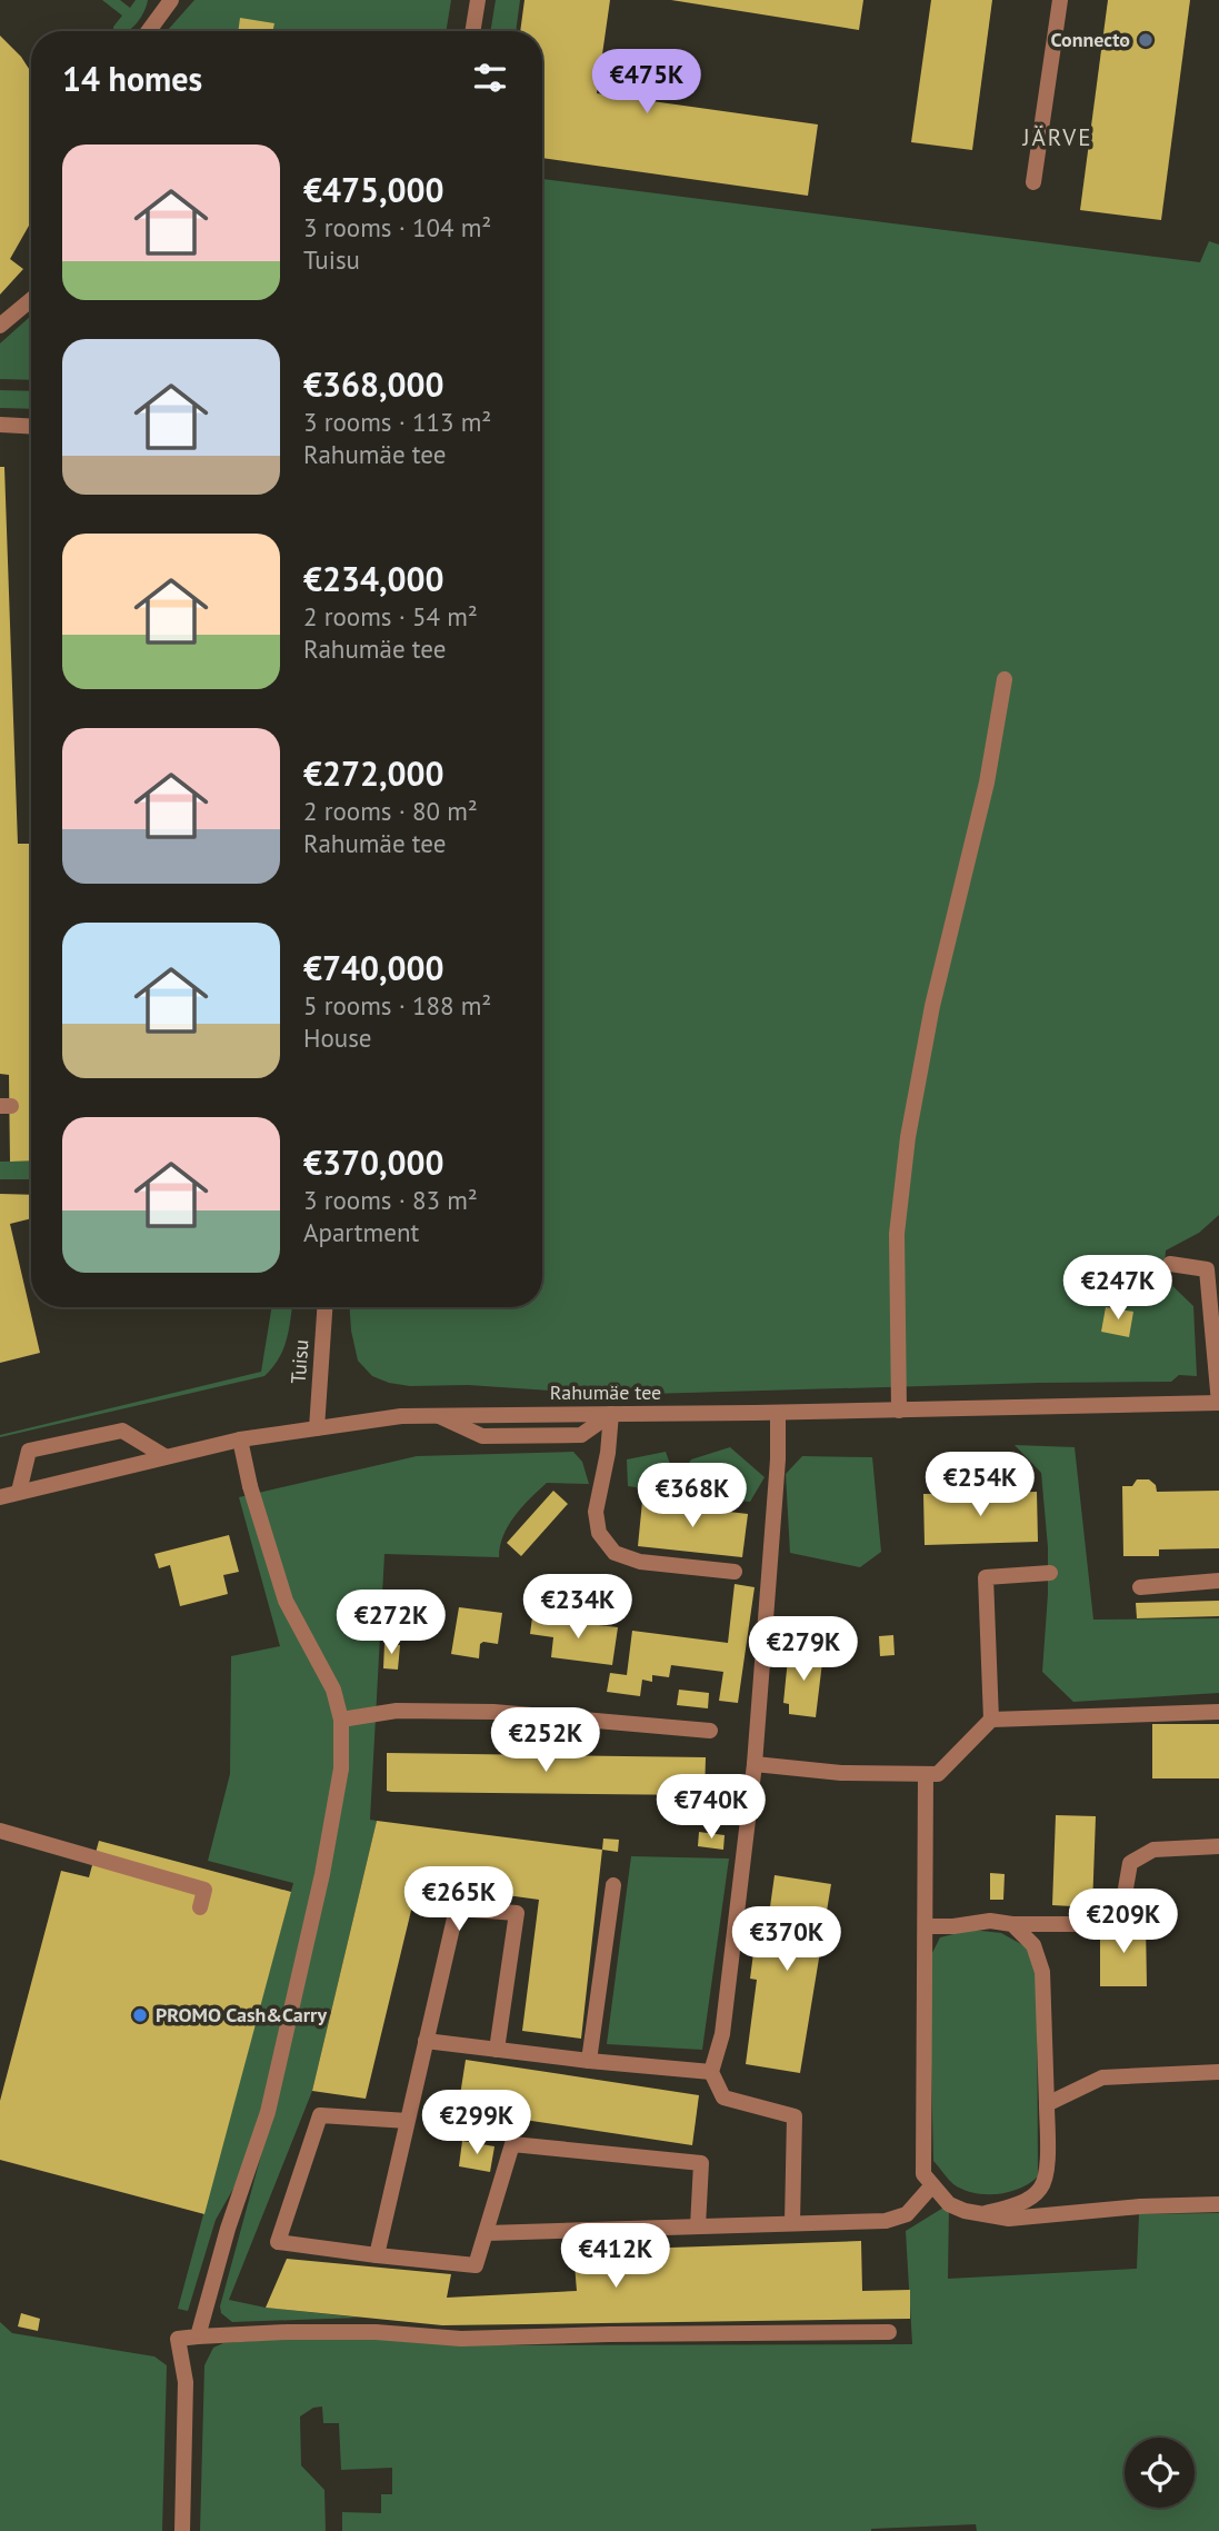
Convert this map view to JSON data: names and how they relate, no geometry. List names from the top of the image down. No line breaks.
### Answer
{"streets":{"street":["Tuisu","Rahumäe tee"]},"crossings":[["Tuisu","Rahumäe tee"]],"districts":["JÄRVE"],"places":["Connecto","PROMO Cash&Carry"],"page":{"heading":"14 homes","price":["€475K","€247K","€254K","€368K","€234K","€272K","€279K","€252K","€740K","€265K","€209K","€370K","€299K","€412K"],"list":[{"name":"€475,000","note":"3 rooms · 104 m² · Tuisu"},{"name":"€368,000","note":"3 rooms · 113 m² · Rahumäe tee"},{"name":"€234,000","note":"2 rooms · 54 m² · Rahumäe tee"},{"name":"€272,000","note":"2 rooms · 80 m² · Rahumäe tee"},{"name":"€740,000","note":"5 rooms · 188 m² · House"},{"name":"€370,000","note":"3 rooms · 83 m² · Apartment"}]}}
